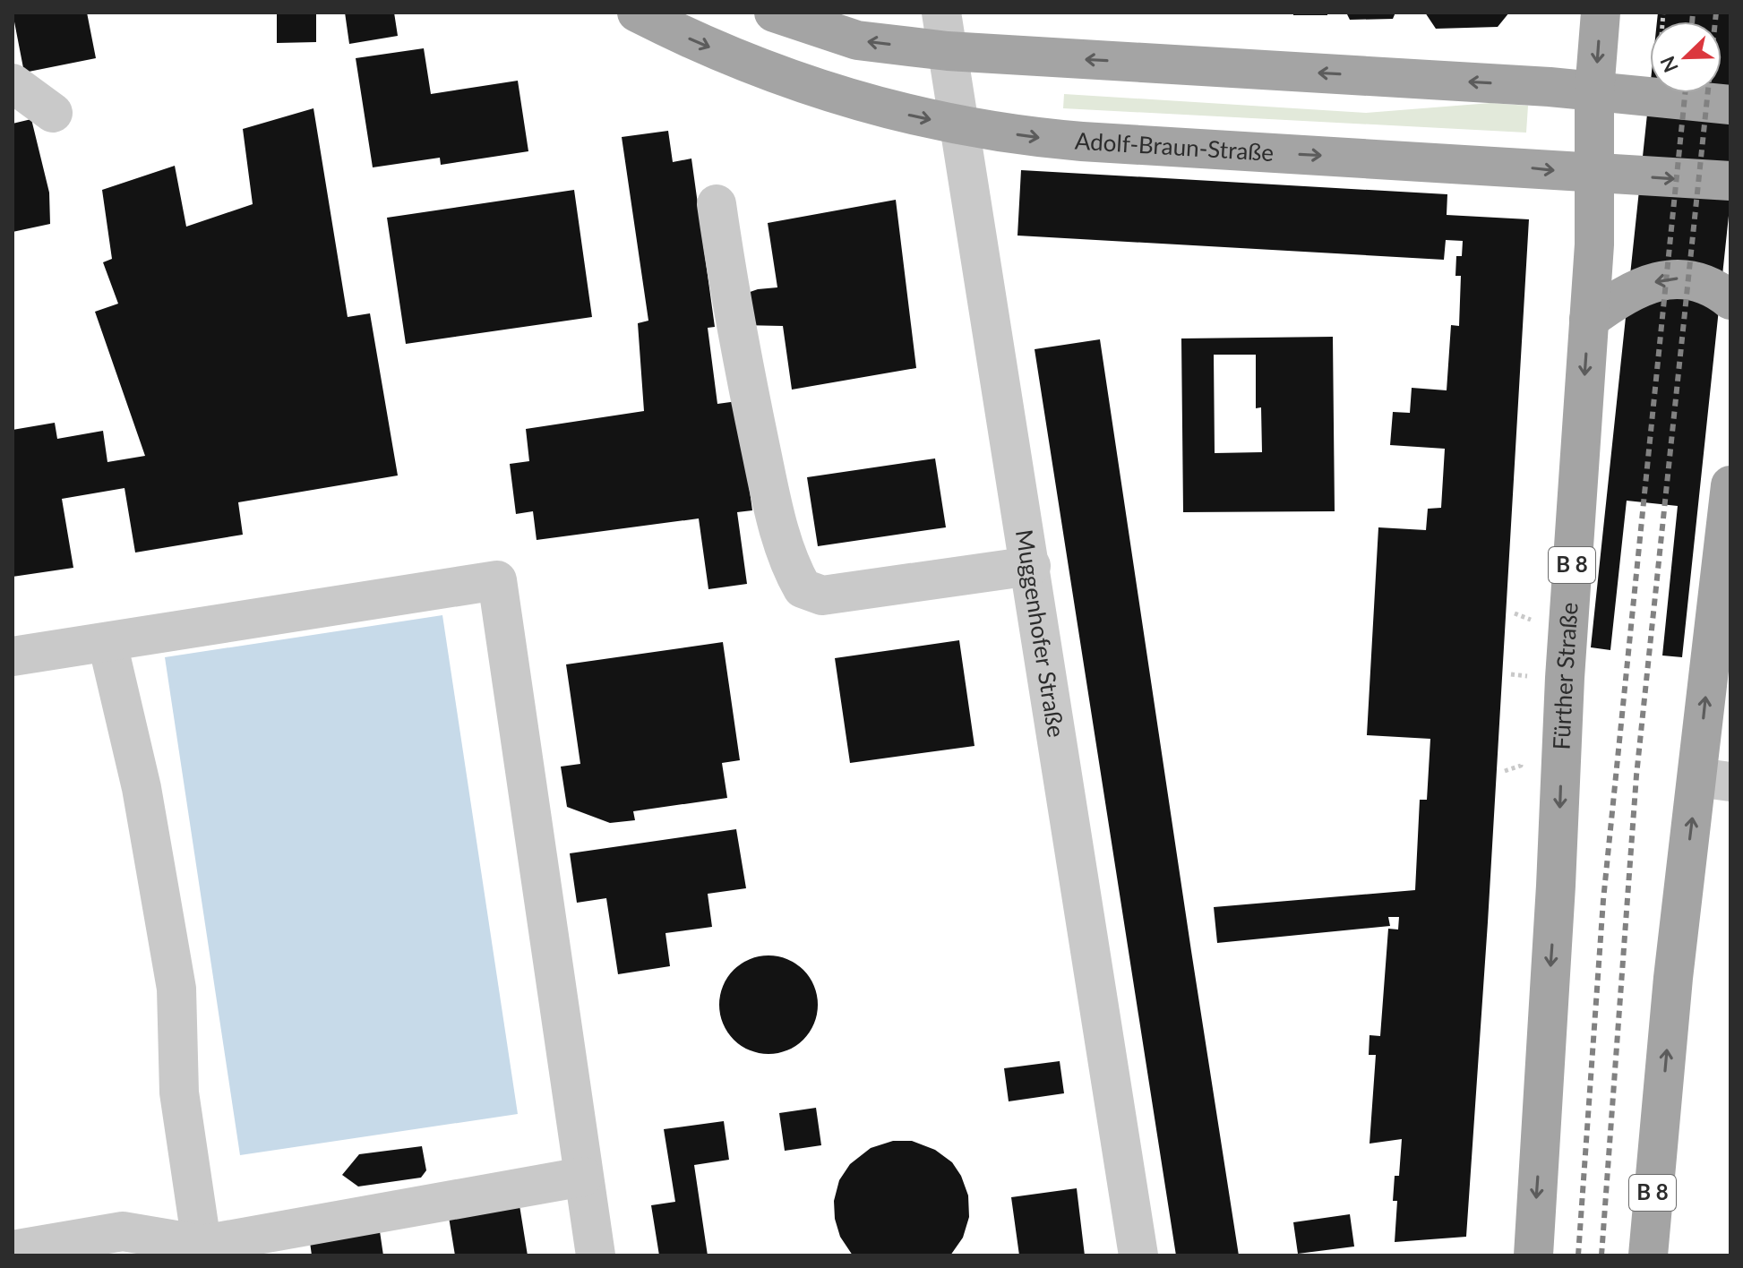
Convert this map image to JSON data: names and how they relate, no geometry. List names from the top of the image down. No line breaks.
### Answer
{"streets":{"main road":["Adolf-Braun-Straße","B 8","Fürther Straße"],"street":["Muggenhofer Straße"]},"crossings":[["Adolf-Braun-Straße","Muggenhofer Straße"],["Adolf-Braun-Straße","Fürther Straße"]],"north":"bottom left"}
